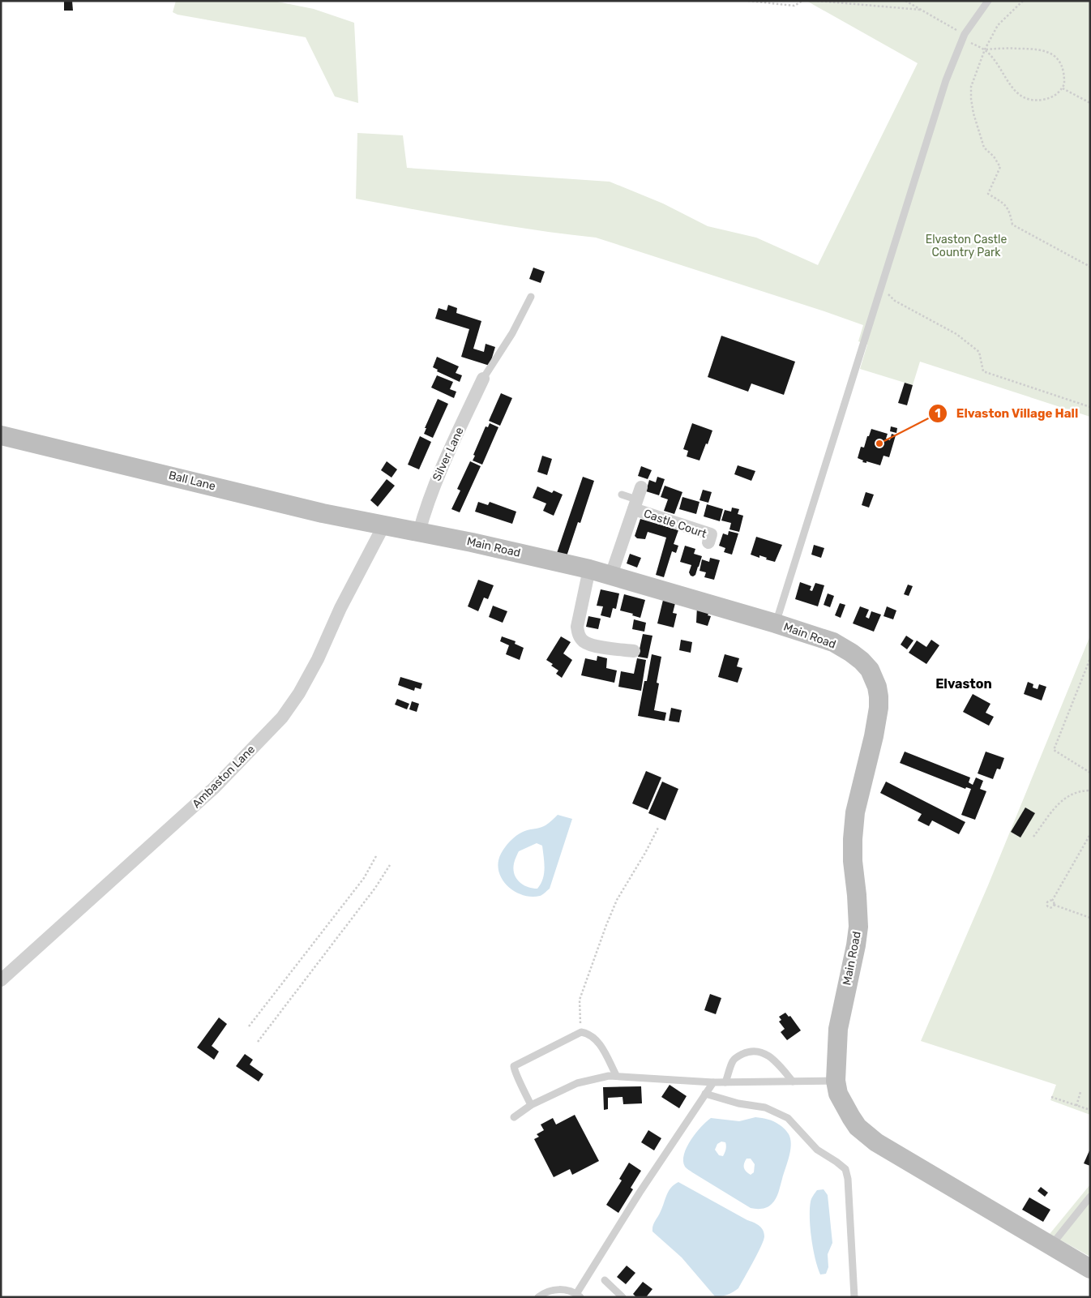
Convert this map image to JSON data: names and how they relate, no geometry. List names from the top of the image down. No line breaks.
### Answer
{"streets":{"main road":["Ball Lane","Main Road"],"street":["Silver Lane","Castle Court","Ambaston Lane"]},"crossings":[["Silver Lane","Main Road"],["Ball Lane","Main Road"],["Ball Lane","Ambaston Lane"],["Castle Court","Main Road"],["Main Road","Ambaston Lane"]],"districts":["Elvaston"],"parks":["Elvaston Castle Country Park"],"places":["Elvaston Village Hall"]}
